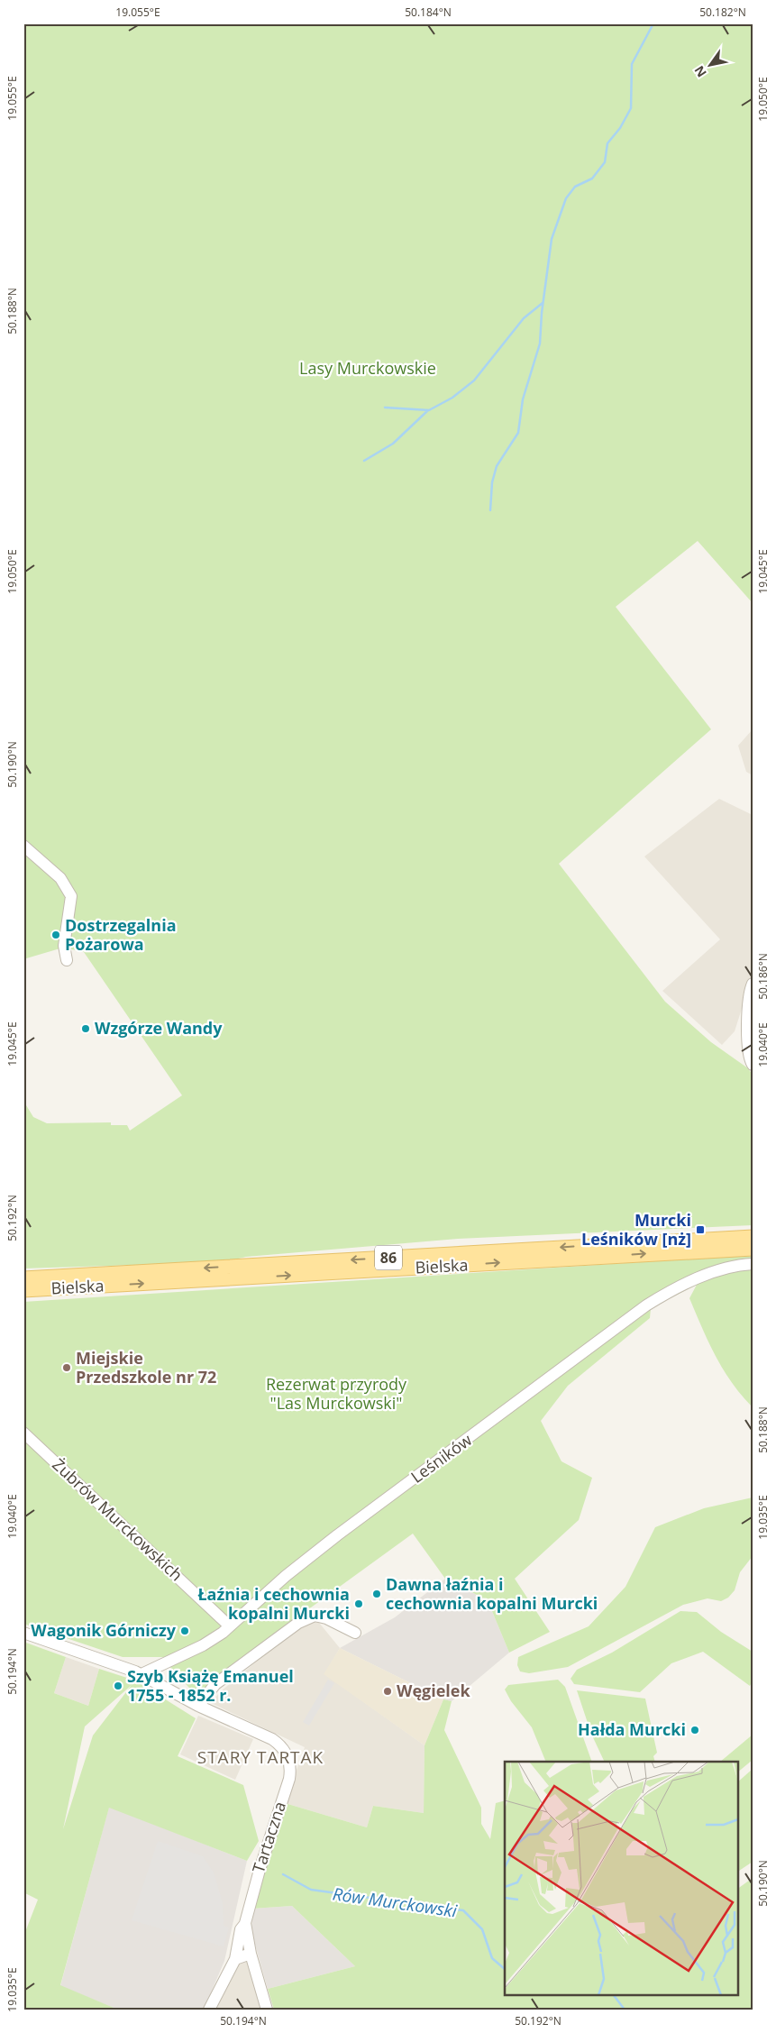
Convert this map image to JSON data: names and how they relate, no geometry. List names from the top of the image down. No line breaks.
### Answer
{"streets":{"main road":["86","Bielska"],"street":["Leśników","Żubrów Murckowskich","Tartaczna"]},"crossings":[["Leśników","Żubrów Murckowskich"]],"districts":["STARY TARTAK"],"water":["Rów Murckowski"],"parks":["Lasy Murckowskie","Rezerwat przyrody \"Las Murckowski\""],"places":{"other":["Dostrzegalnia Pożarowa","Wzgórze Wandy","Miejskie Przedszkole nr 72","Dawna łaźnia i cechownia kopalni Murcki","Łaźnia i cechownia kopalni Murcki","Wagonik Górniczy","Szyb Książę Emanuel 1755 - 1852 r.","Węgielek","Hałda Murcki"],"transit":["Murcki Leśników [nż]"]},"north":"bottom left","coordinates":["19.055°E","50.184°N","50.182°N","19.050°E","50.188°N","19.045°E","50.190°N","50.186°N","19.040°E","50.192°N","19.035°E","50.194°N"]}
